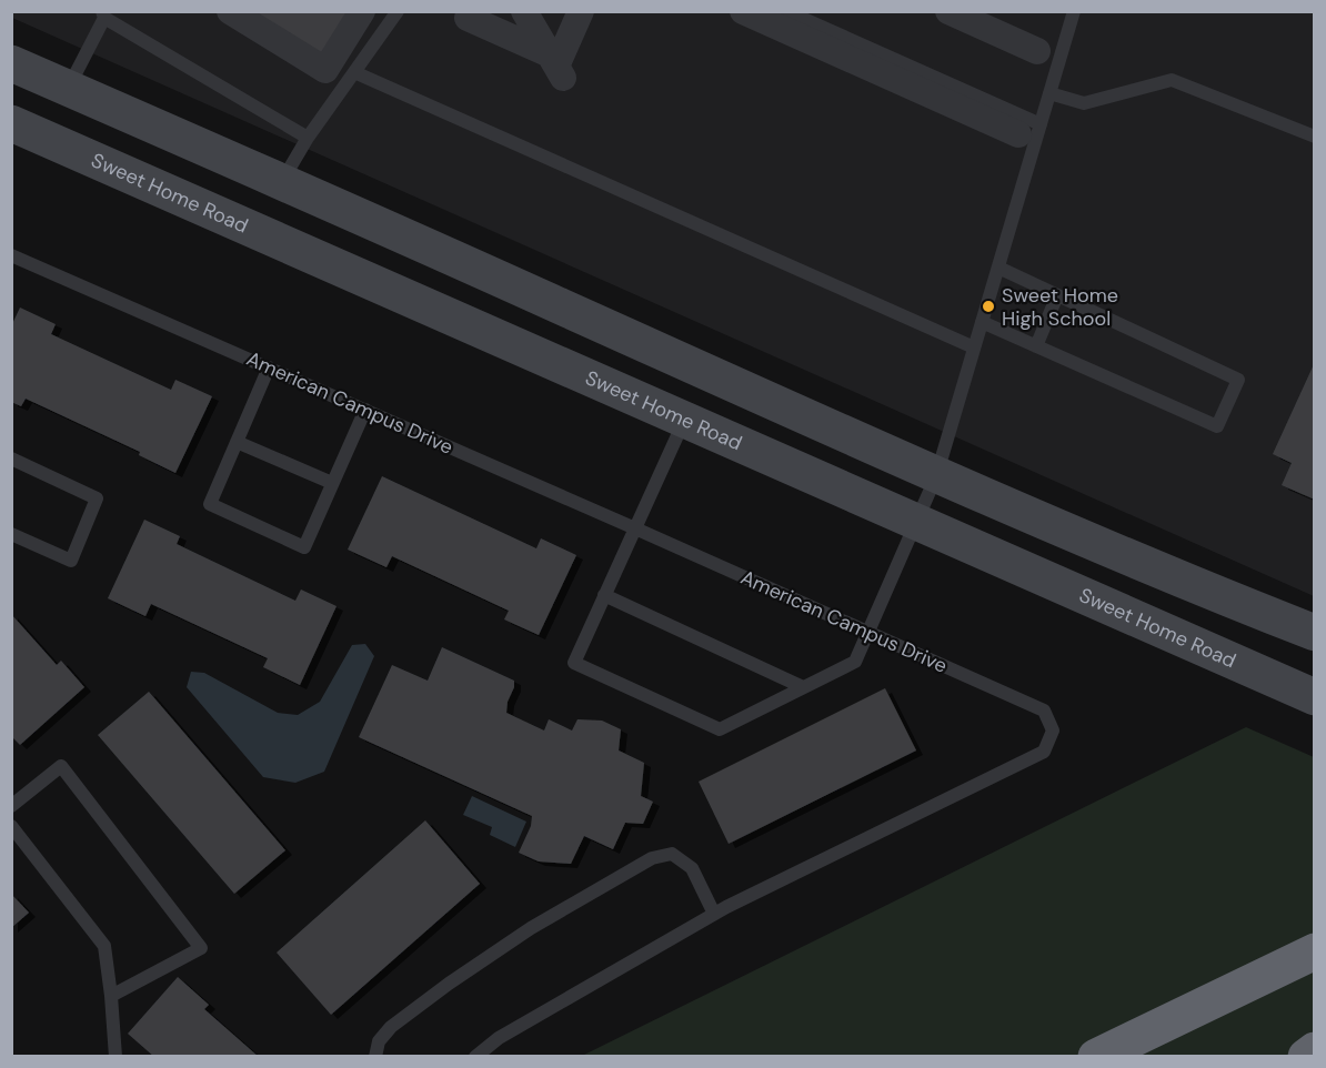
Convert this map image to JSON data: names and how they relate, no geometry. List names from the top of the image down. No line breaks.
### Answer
{"streets":{"main road":["Sweet Home Road"],"lane":["American Campus Drive"]},"places":["Sweet Home High School"]}
